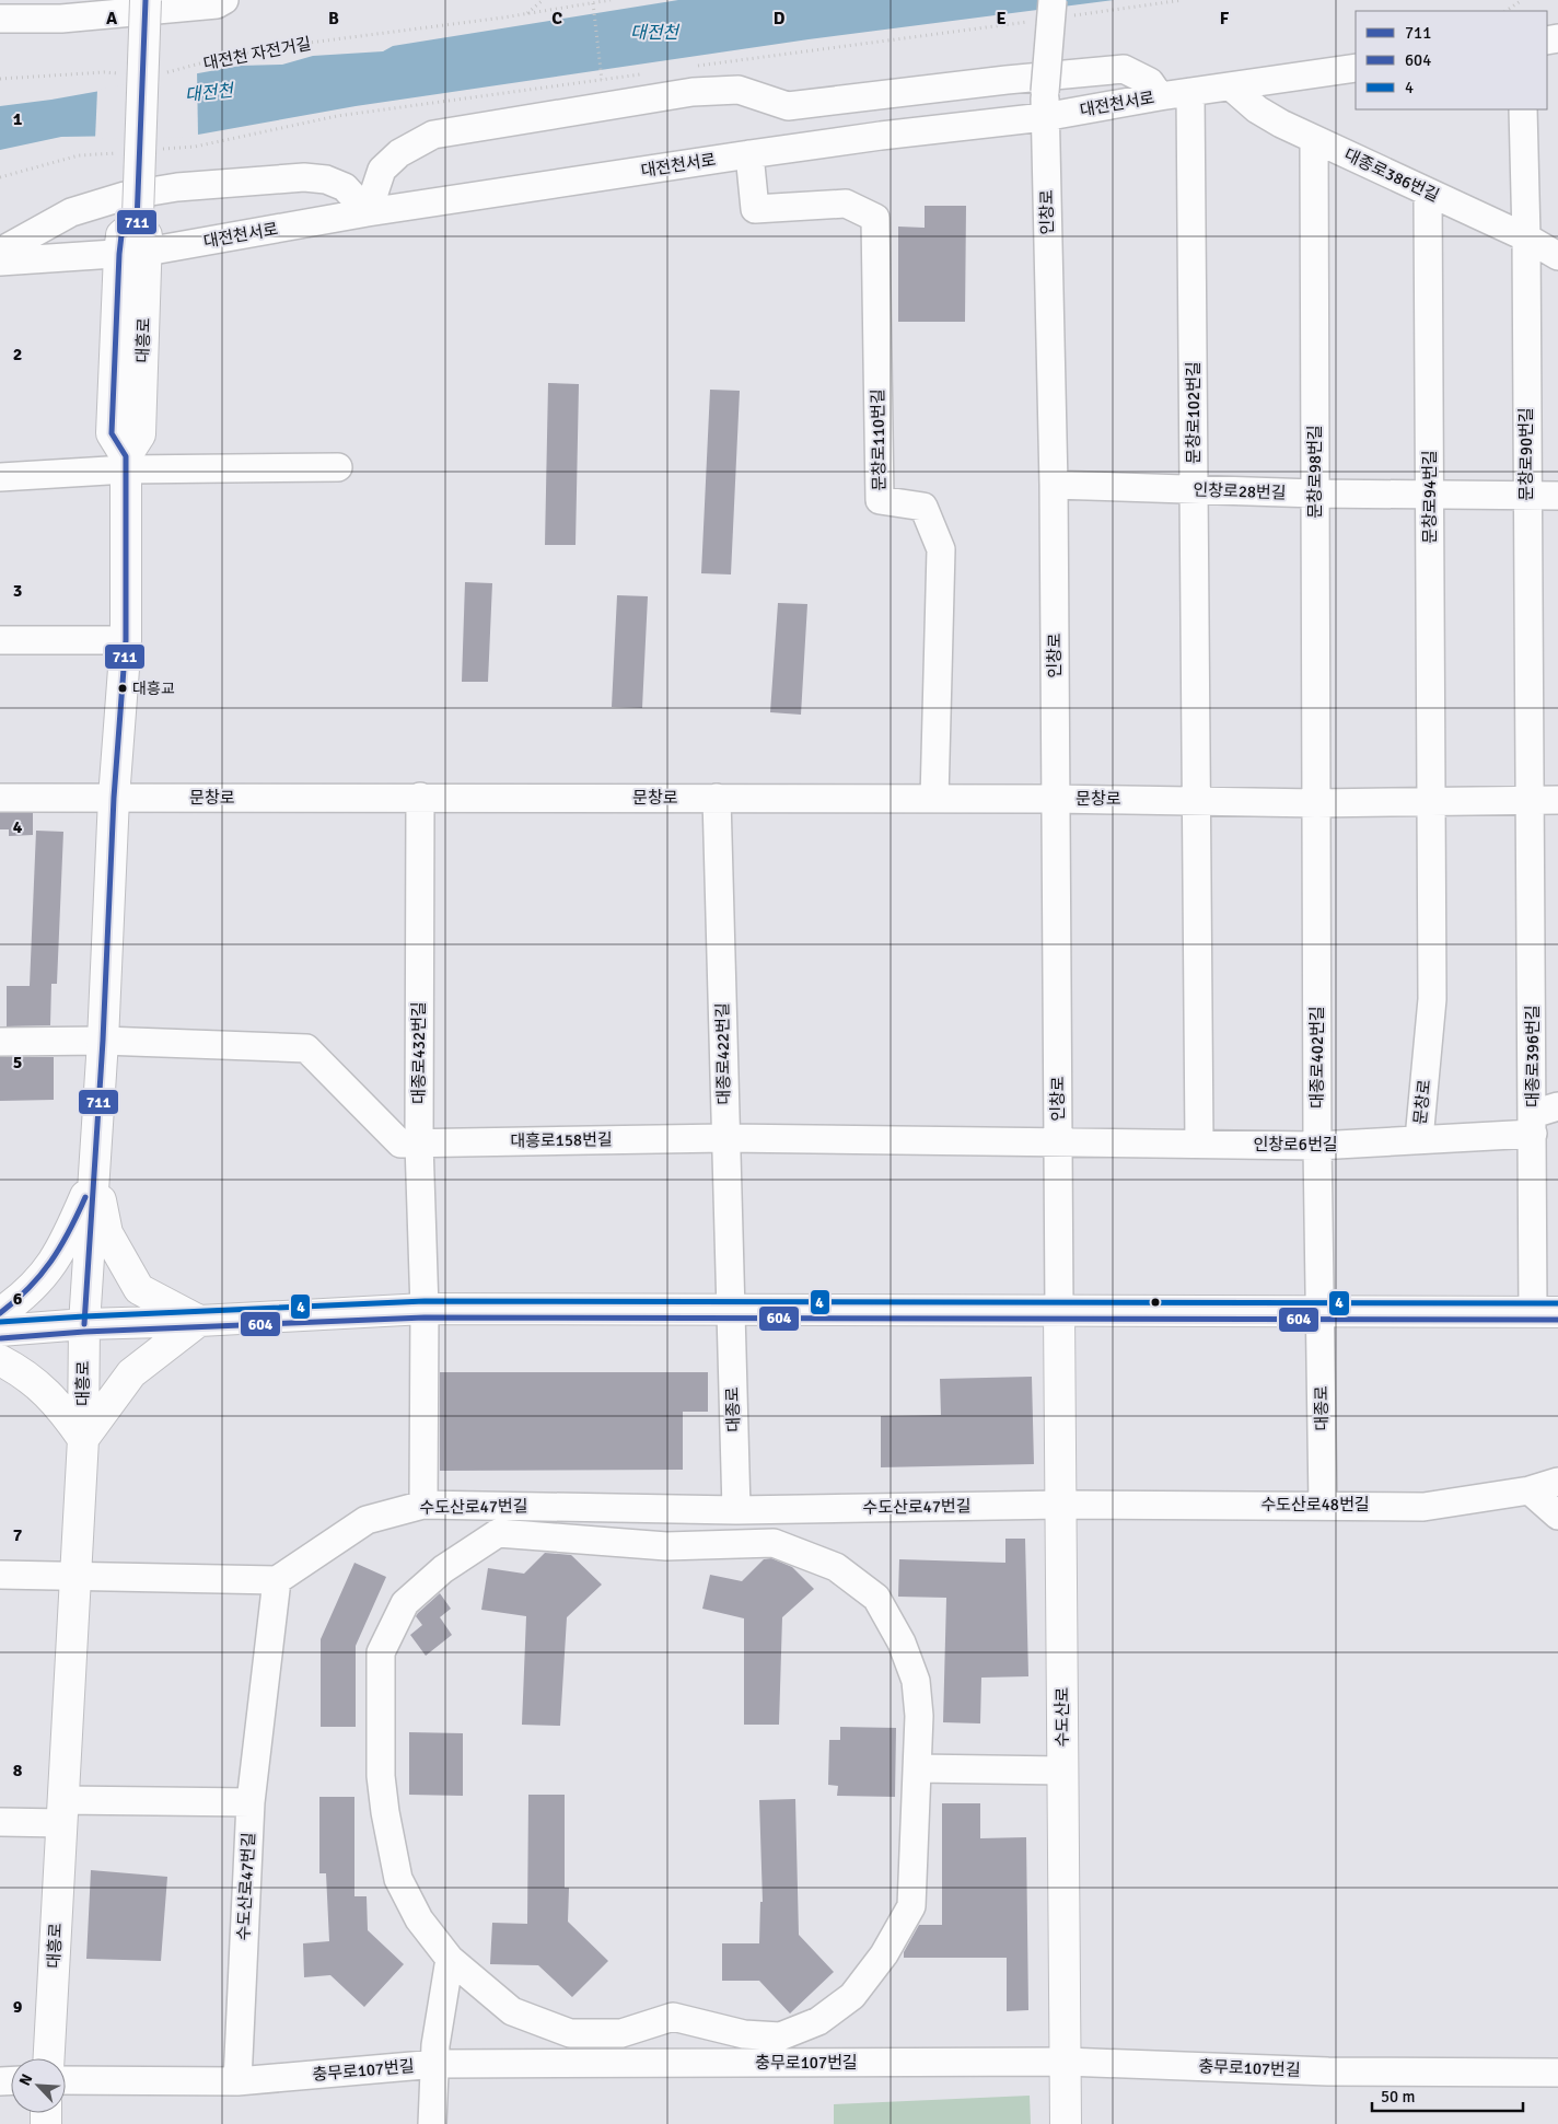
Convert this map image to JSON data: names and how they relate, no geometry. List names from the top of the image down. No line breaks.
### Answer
{"streets":{"main road":["대흥로","수도산로"],"street":["대전천서로","대종로386번길","인창로","문창로102번길","문창로110번길","문창로90번길","문창로98번길","인창로28번길","문창로94번길","문창로","대종로432번길","대종로422번길","대종로396번길","대종로402번길","대흥로158번길","인창로6번길","대종로","수도산로48번길","수도산로47번길","충무로107번길"],"path":["대전천 자전거길"]},"crossings":[["대전천서로","대종로386번길"],["대전천서로","인창로"],["대전천서로","대흥로"],["대전천서로","문창로102번길"],["대전천서로","문창로110번길"],["대종로386번길","문창로90번길"],["대종로386번길","문창로98번길"],["대종로386번길","문창로94번길"],["인창로","인창로28번길"],["인창로","문창로"],["인창로","대흥로158번길"],["인창로","인창로6번길"],["인창로","수도산로"],["대흥로","문창로"],["대흥로","대흥로158번길"],["문창로102번길","인창로28번길"],["문창로102번길","문창로"],["문창로110번길","문창로"],["문창로90번길","인창로28번길"],["문창로90번길","문창로"],["문창로90번길","대종로396번길"],["문창로98번길","인창로28번길"],["문창로98번길","문창로"],["문창로98번길","대종로402번길"],["인창로28번길","문창로94번길"],["문창로94번길","문창로"],["문창로","대종로432번길"],["문창로","대종로422번길"],["문창로","대종로396번길"],["문창로","대종로402번길"],["문창로","인창로6번길"],["대종로432번길","대흥로158번길"],["대종로422번길","대흥로158번길"],["대종로422번길","대종로"],["대종로396번길","인창로6번길"],["대종로402번길","인창로6번길"],["대종로402번길","대종로"],["대흥로158번길","인창로6번길"],["대종로","수도산로48번길"],["대종로","수도산로47번길"],["수도산로48번길","수도산로47번길"],["수도산로48번길","수도산로"],["수도산로47번길","수도산로"],["수도산로47번길","충무로107번길"],["수도산로","충무로107번길"]],"water":["대전천"],"places":["대흥교"],"lines":["transit line 711","transit line 4","transit line 604"],"legend":["711","604","4"],"scale_bar":"50 m","north":"top left","grid":{"columns":["A","B","C","D","E","F"],"rows":["1","2","3","4","5","6","7","8","9"]}}
